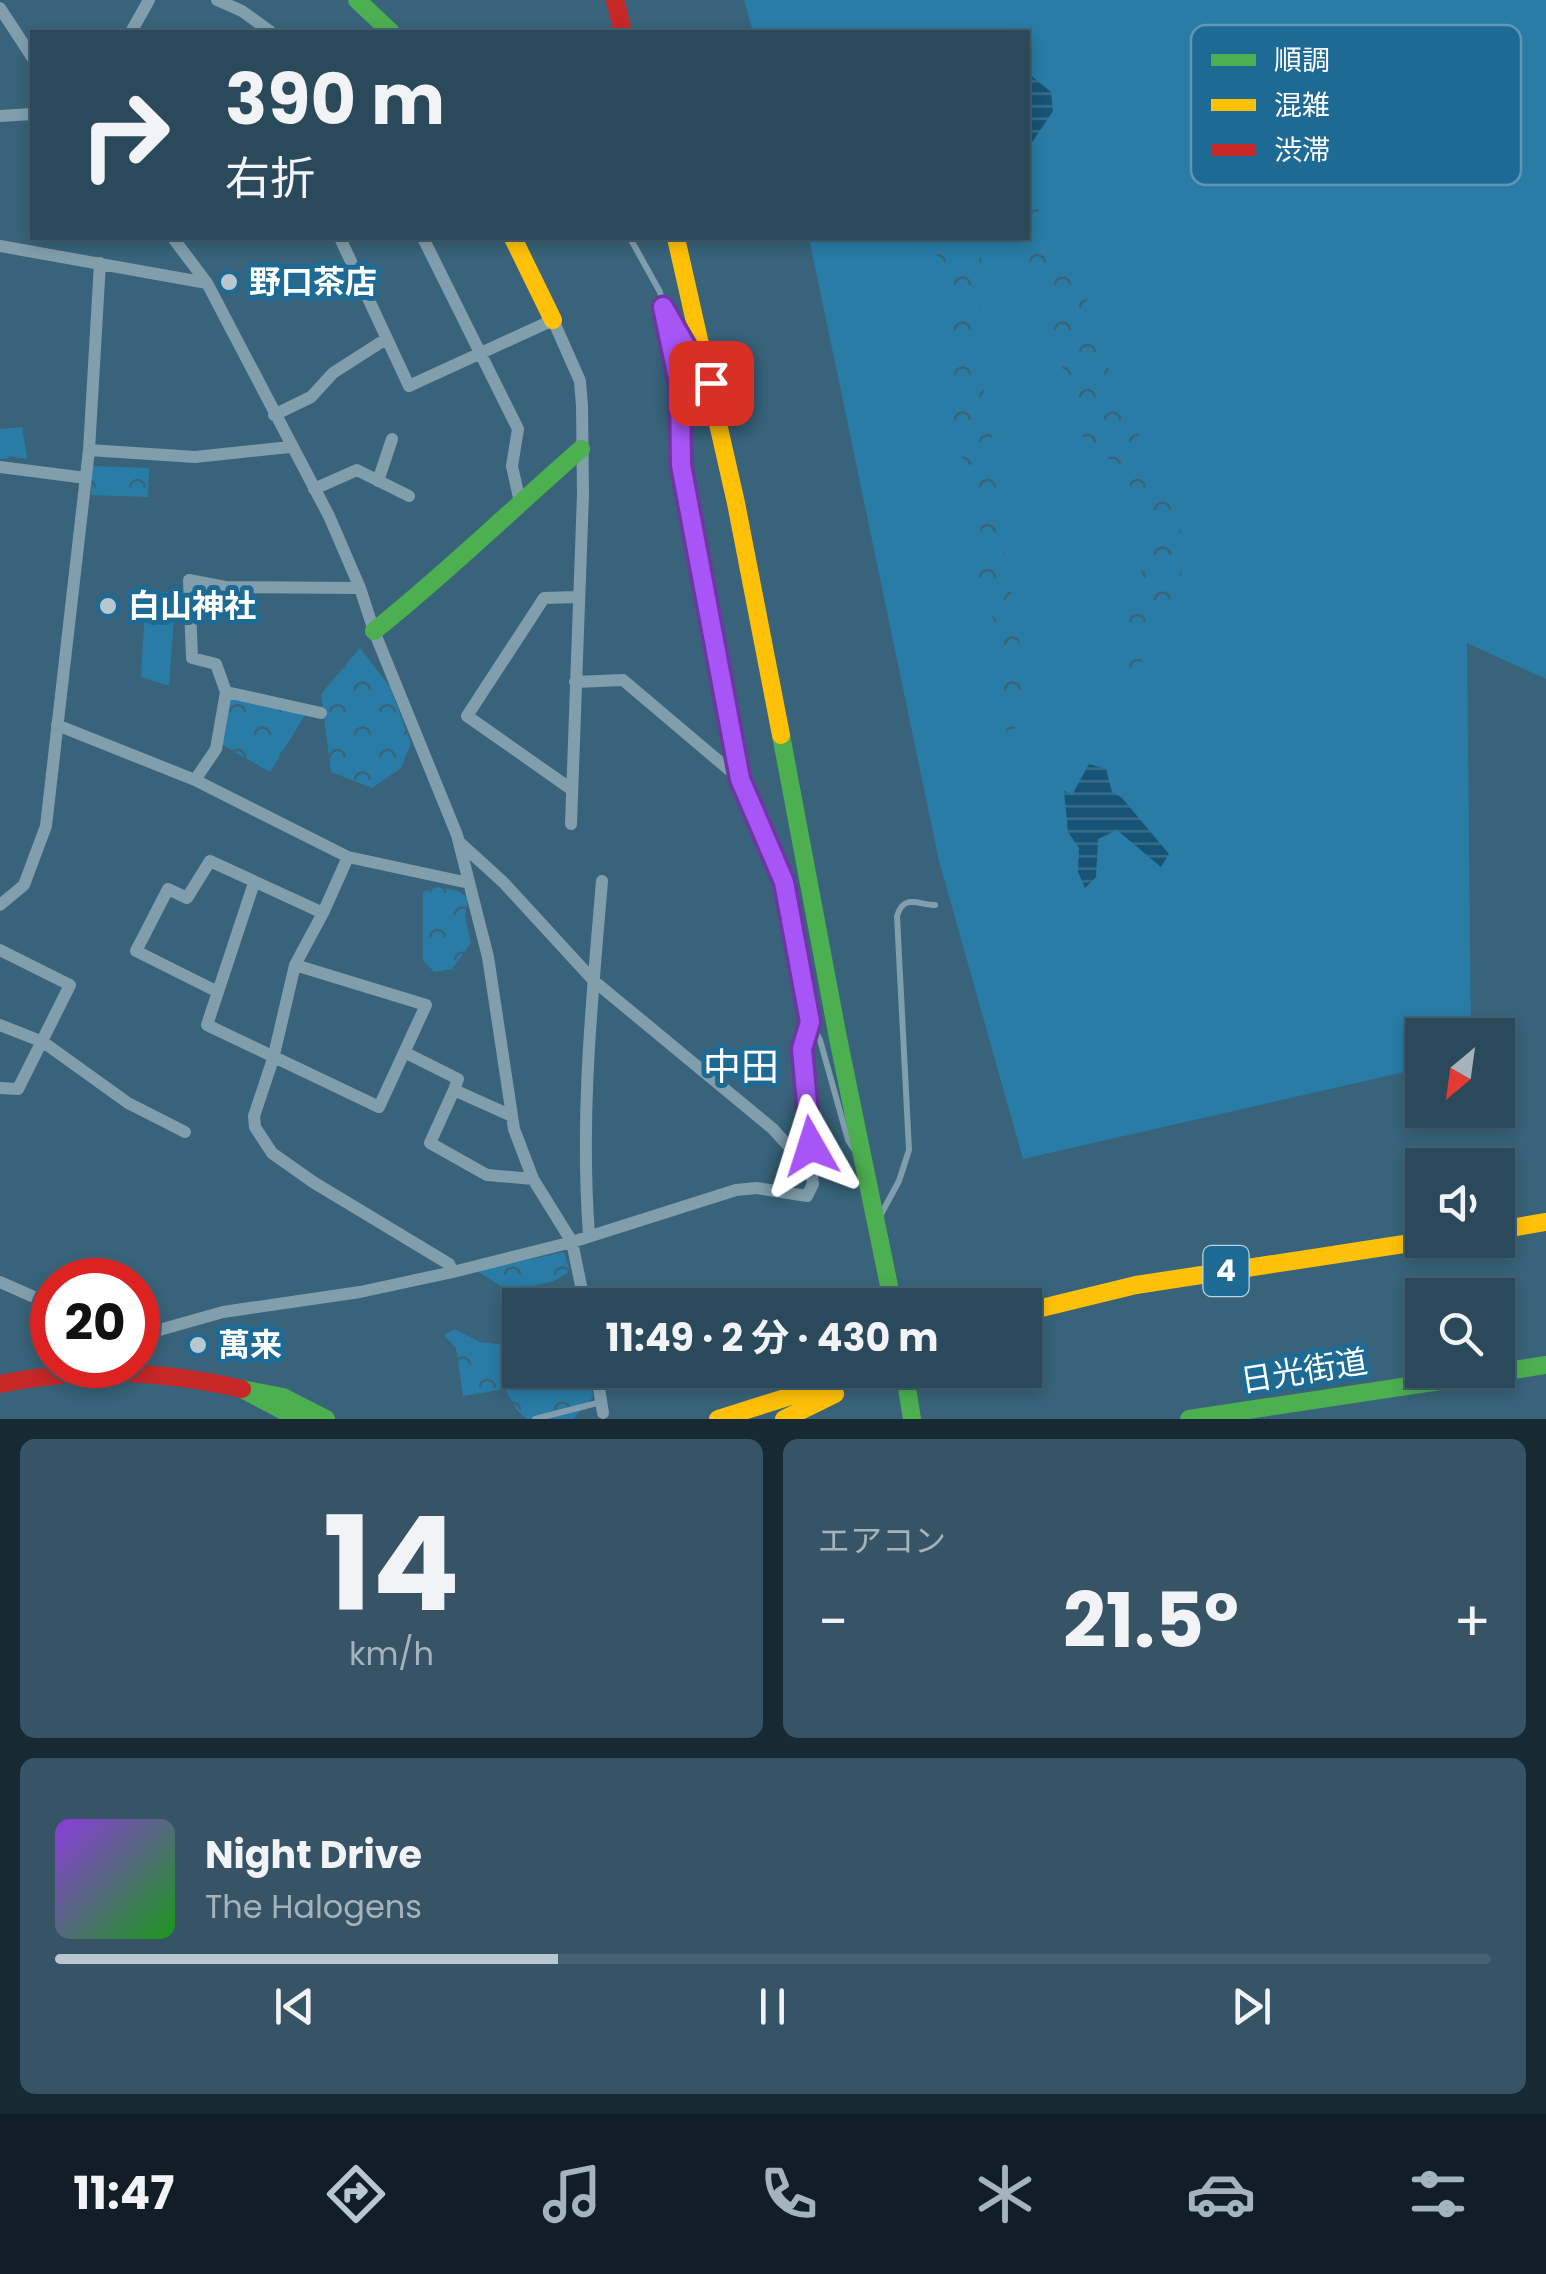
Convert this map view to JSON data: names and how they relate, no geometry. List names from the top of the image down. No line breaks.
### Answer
{"streets":{"main road":["4","日光街道"]},"districts":["中田"],"places":["野口茶店","白山神社","萬来"],"legend":["順調","混雑","渋滞"],"north":"bottom left","page":{"turn":["390 m","右折"],"limit":"20","trip":"11:49 · 2 分 · 430 m","tile":[["14","km/h"],"エアコン"],"heat":["−","21.5°","+"],"song":["Night Drive","The Halogens"],"tabs":"11:47"}}
